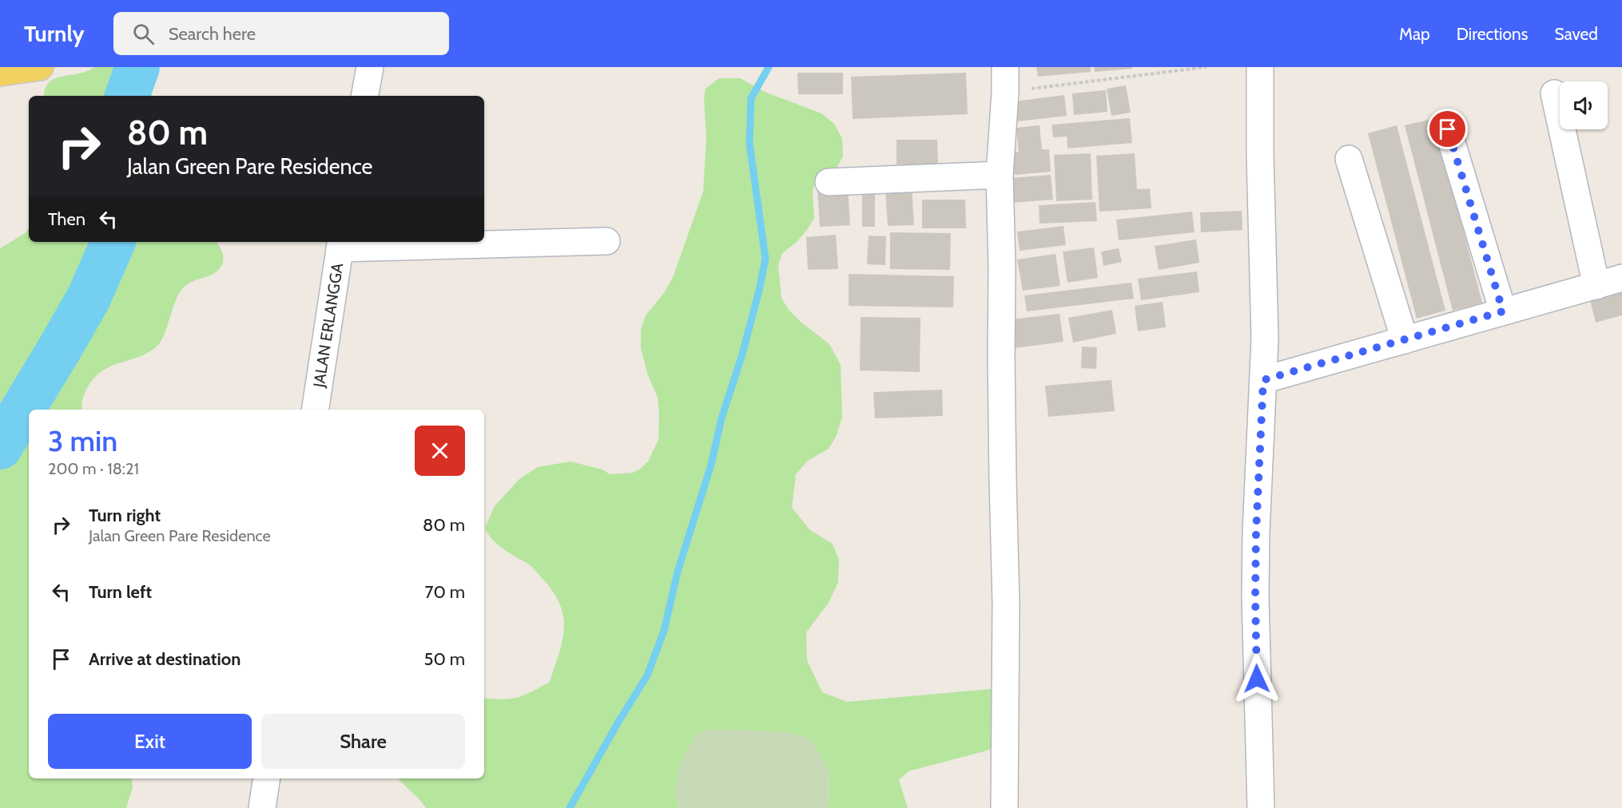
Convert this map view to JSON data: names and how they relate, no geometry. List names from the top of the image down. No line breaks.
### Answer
{"streets":{"street":["JALAN ERLANGGA"]},"page":{"header":"Turnly","search":"Search here","nav":["Map","Directions","Saved"],"turn":["80 m","Jalan Green Pare Residence"],"then":"Then","heading":["3 min","200 m · 18:21"],"list":[{"name":"Turn right","note":"Jalan Green Pare Residence","value":"80 m"},{"name":"Turn left","value":"70 m"},{"name":"Arrive at destination","value":"50 m"}],"buttons":["Exit","Share"]}}
